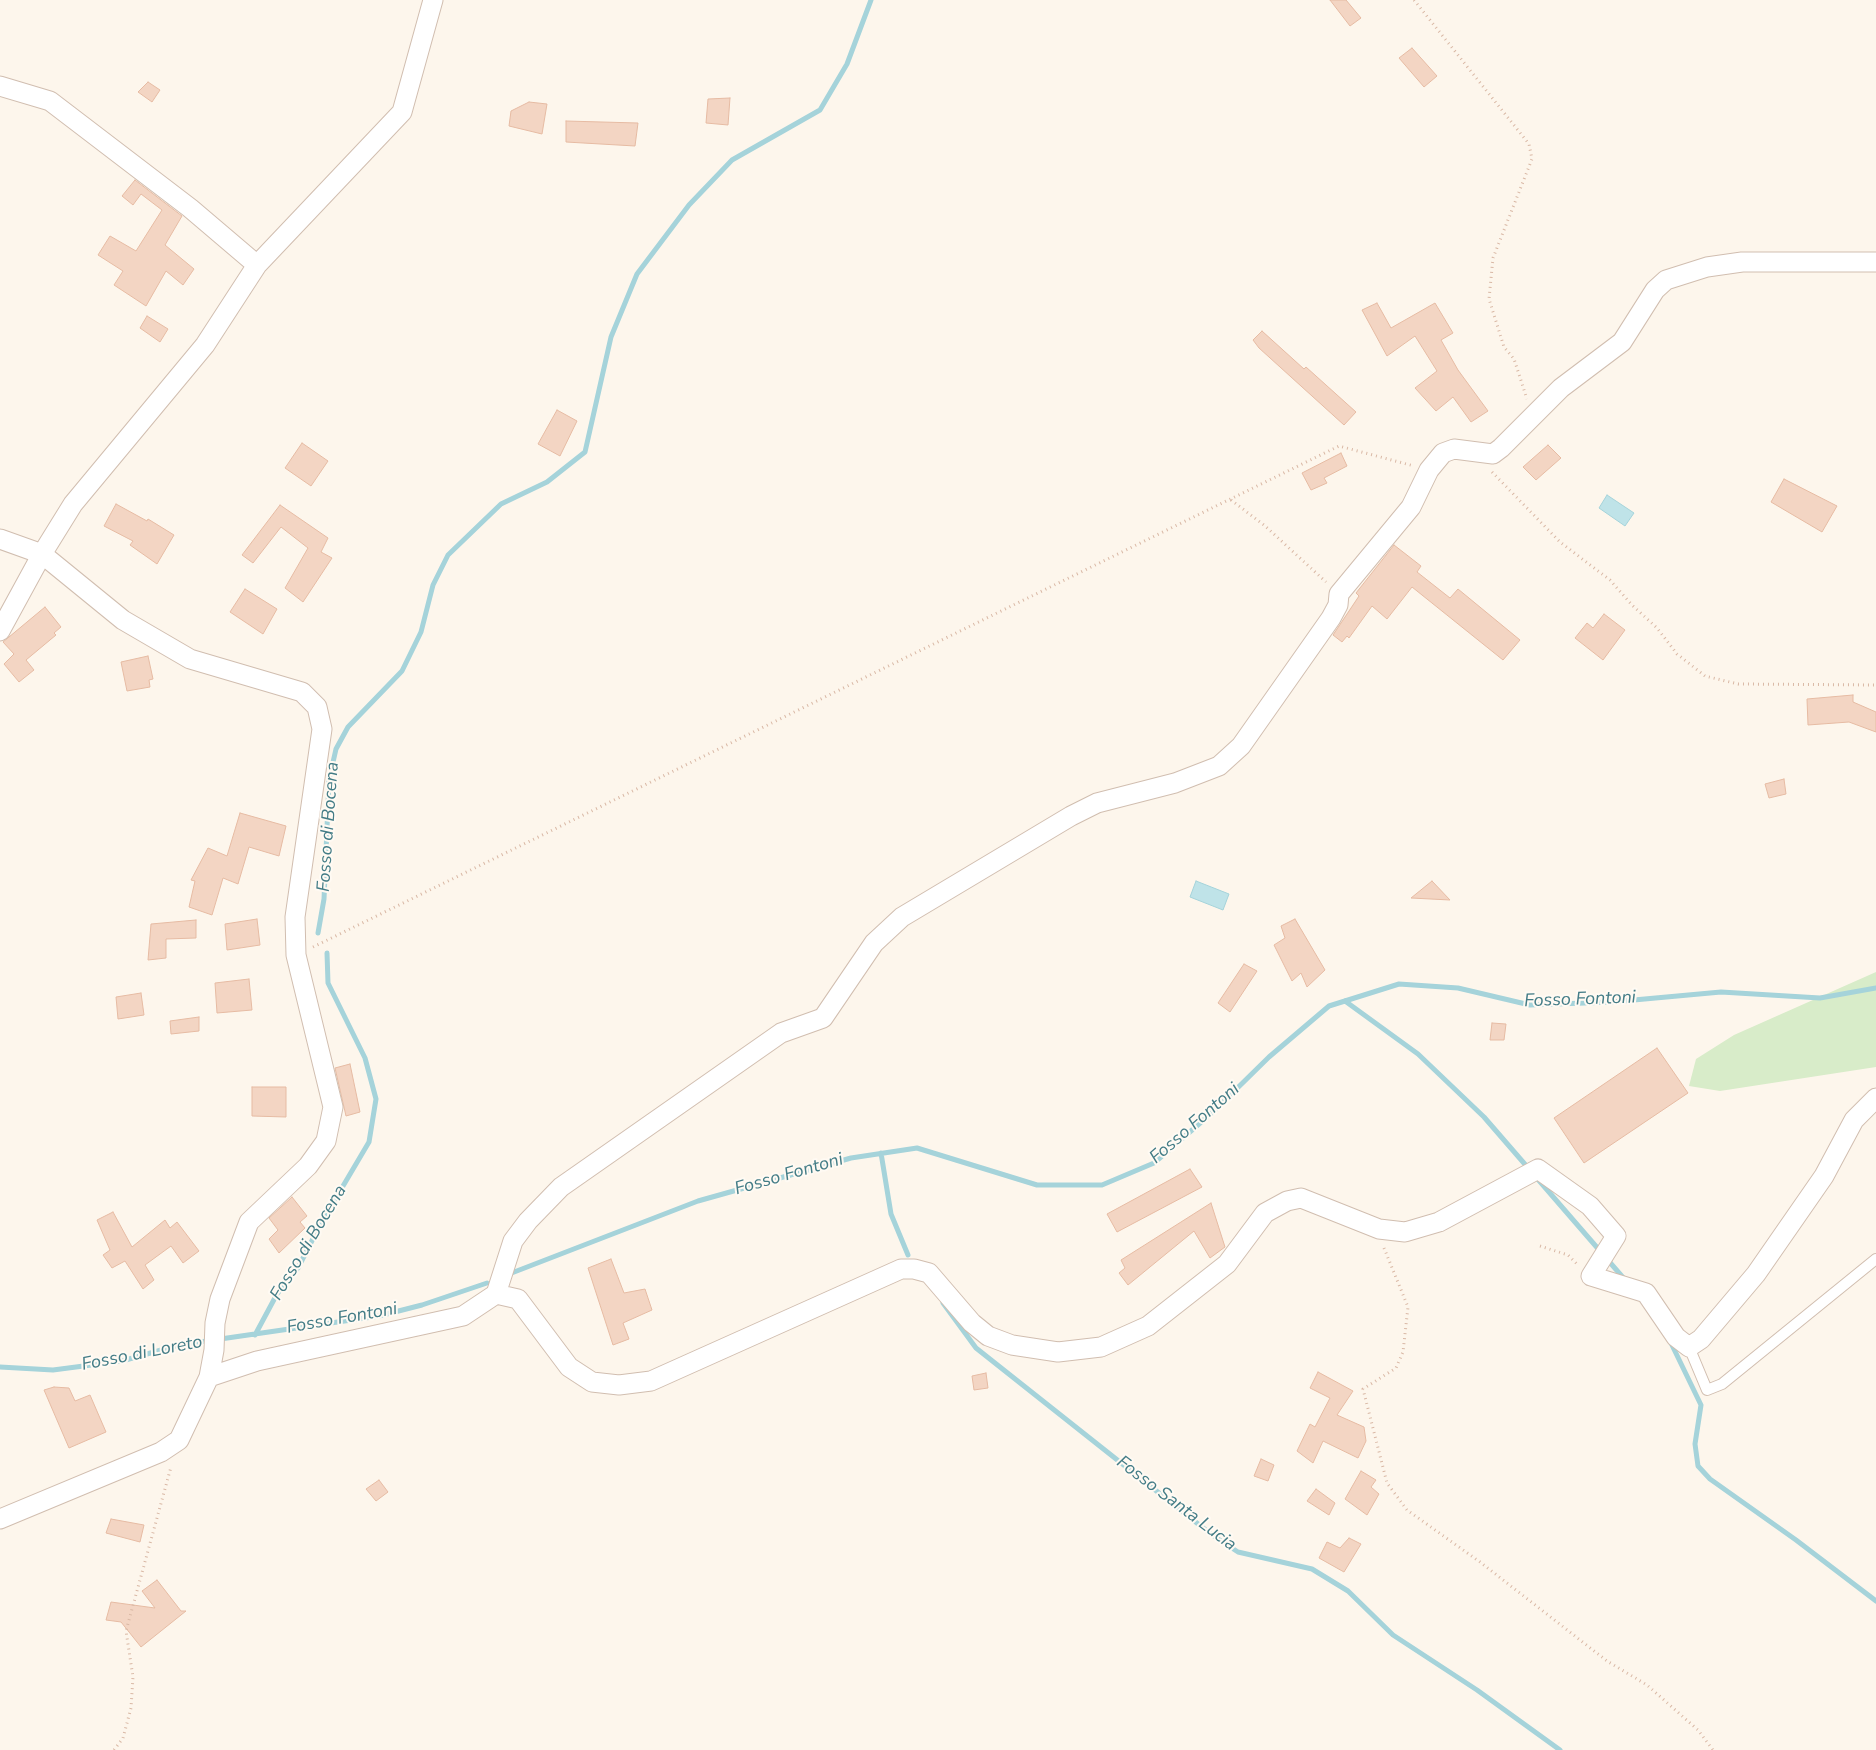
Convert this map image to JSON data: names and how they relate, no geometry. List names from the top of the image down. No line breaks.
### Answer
{"water":["Fosso di Bocena","Fosso Fontoni","Fosso di Loreto","Fosso Santa Lucia"]}
